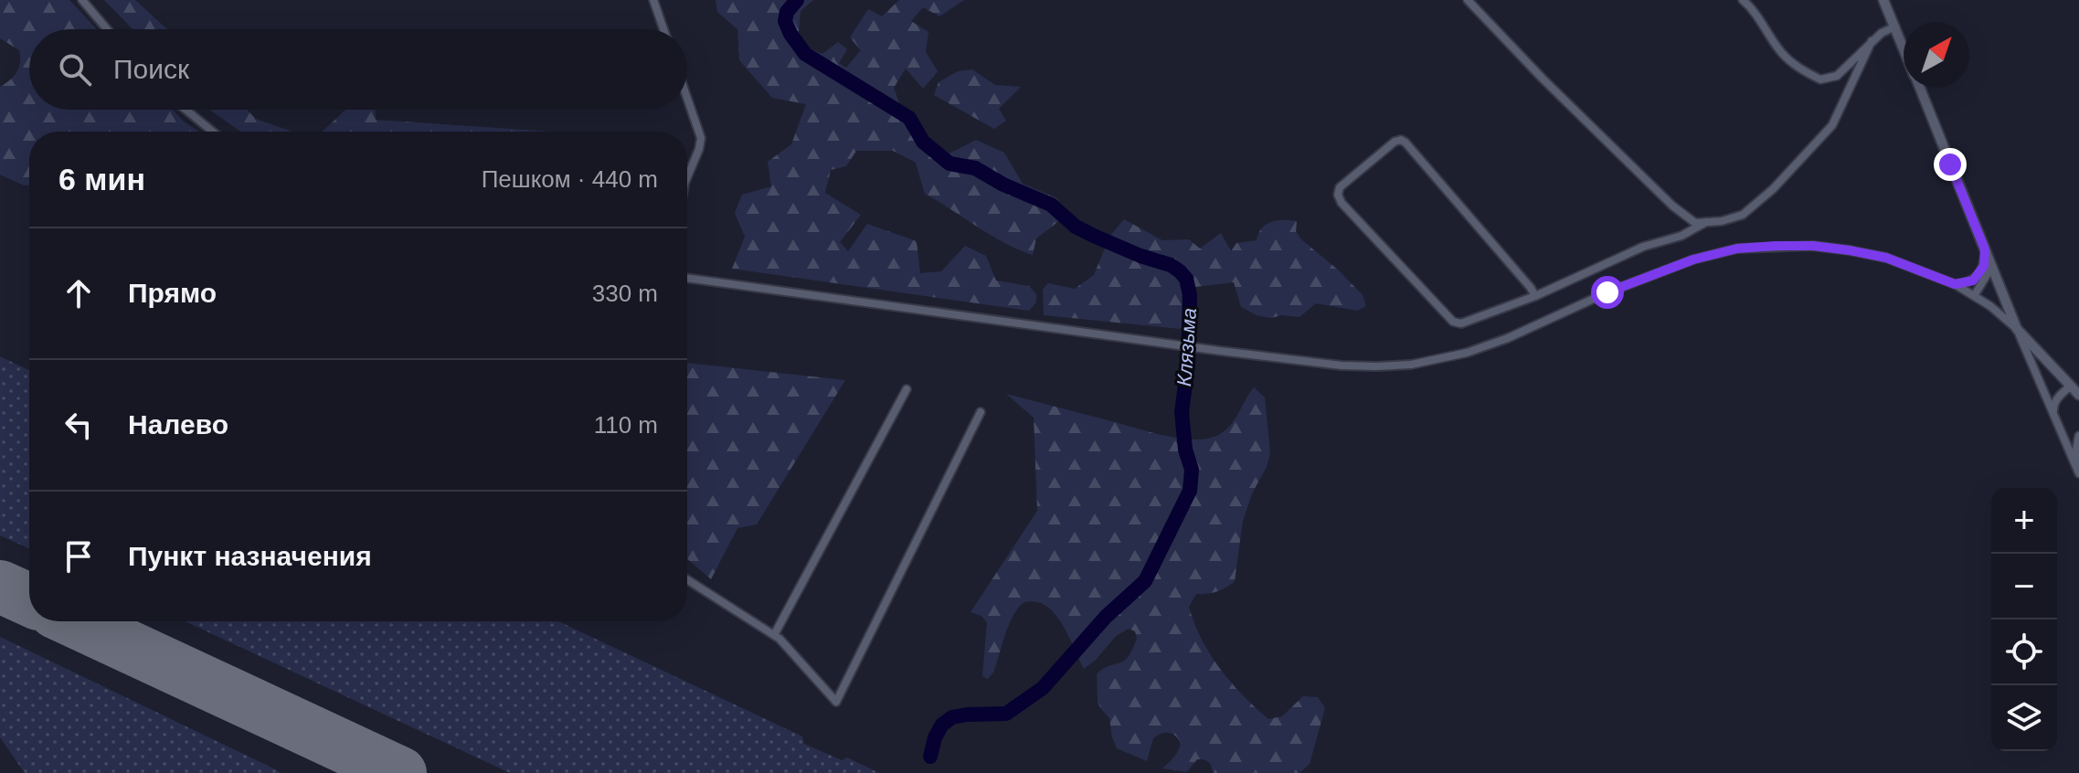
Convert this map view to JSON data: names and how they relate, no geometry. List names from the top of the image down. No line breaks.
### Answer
{"water":["Клязьма"],"north":"top right","page":{"search":"Поиск","heading":["6 мин","Пешком · 440 m"],"list":[["Прямо","330 m"],["Налево","110 m"],"Пункт назначения"],"map_buttons":["+","−"]}}
